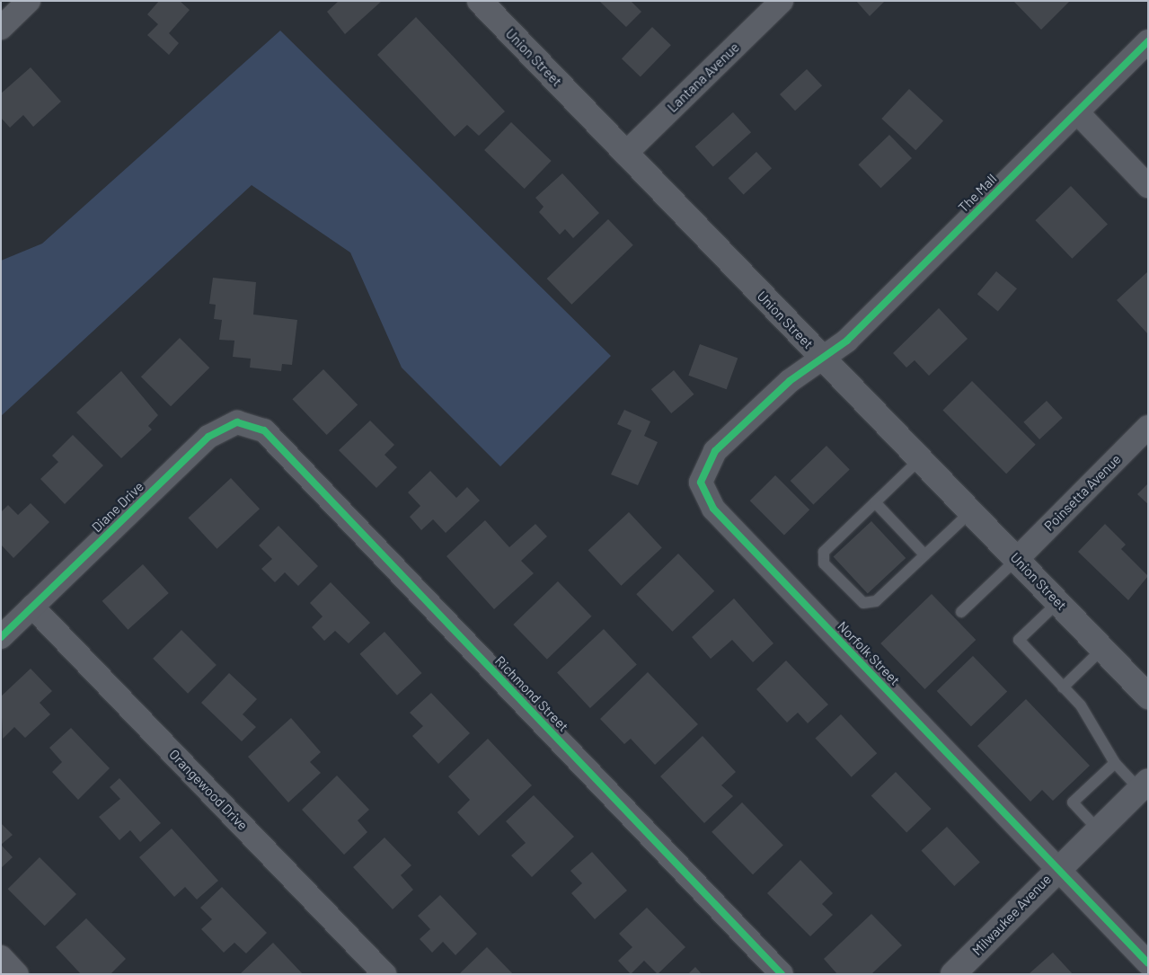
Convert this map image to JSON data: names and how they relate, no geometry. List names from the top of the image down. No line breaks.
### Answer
{"streets":{"street":["Union Street","Lantana Avenue","The Mall","Poinsetta Avenue","Diane Drive","Norfolk Street","Richmond Street","Orangewood Drive","Milwaukee Avenue"]},"crossings":[["Union Street","Lantana Avenue"],["Union Street","The Mall"],["Union Street","Poinsetta Avenue"],["Union Street","Norfolk Street"],["The Mall","Norfolk Street"],["Diane Drive","Richmond Street"],["Diane Drive","Orangewood Drive"],["Norfolk Street","Milwaukee Avenue"]]}
